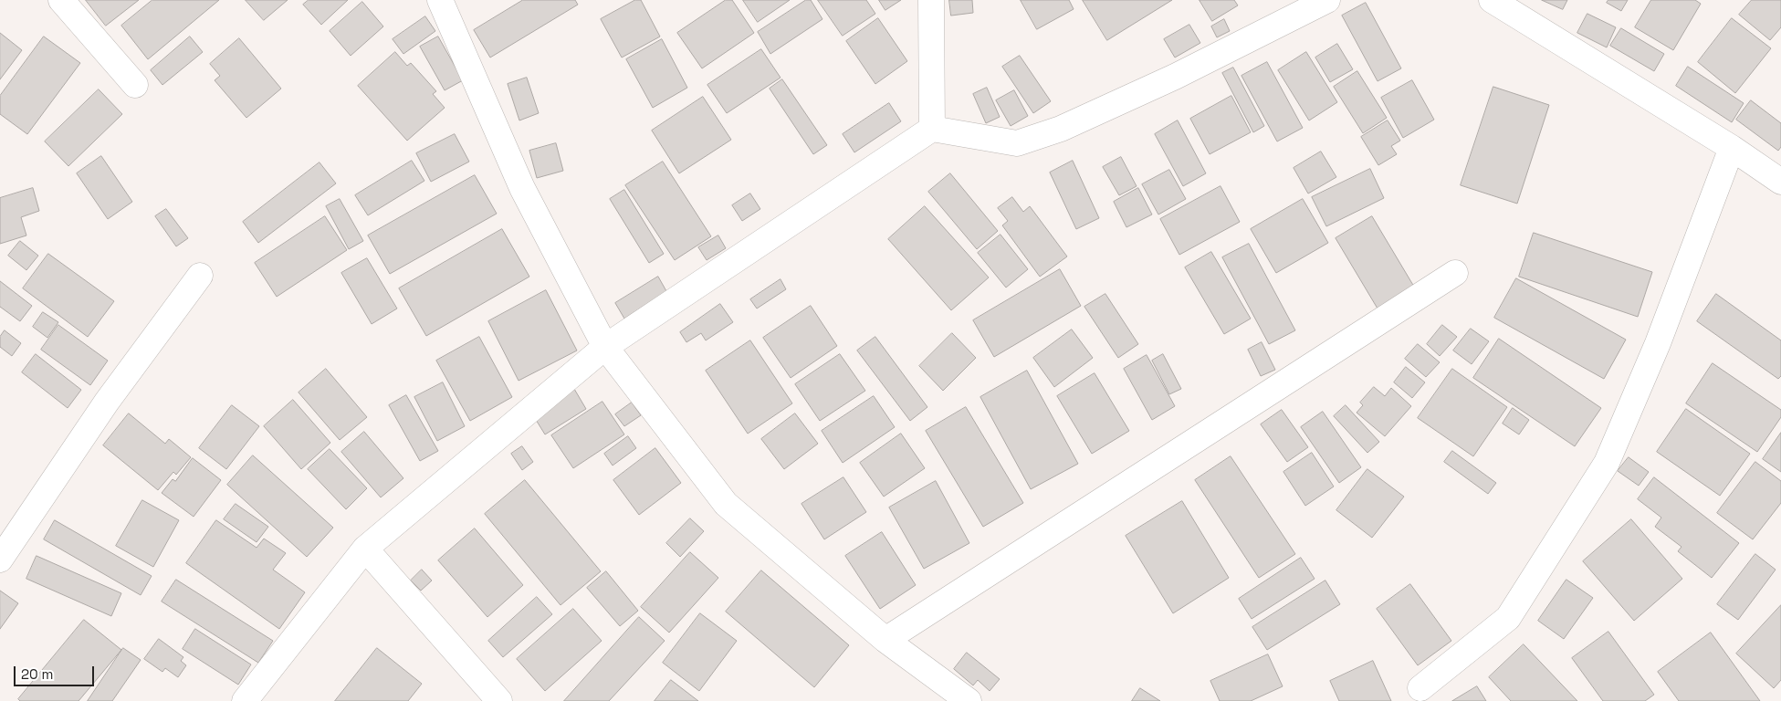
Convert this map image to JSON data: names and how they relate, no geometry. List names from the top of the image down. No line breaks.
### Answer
{"scale_bar":"20 m"}
